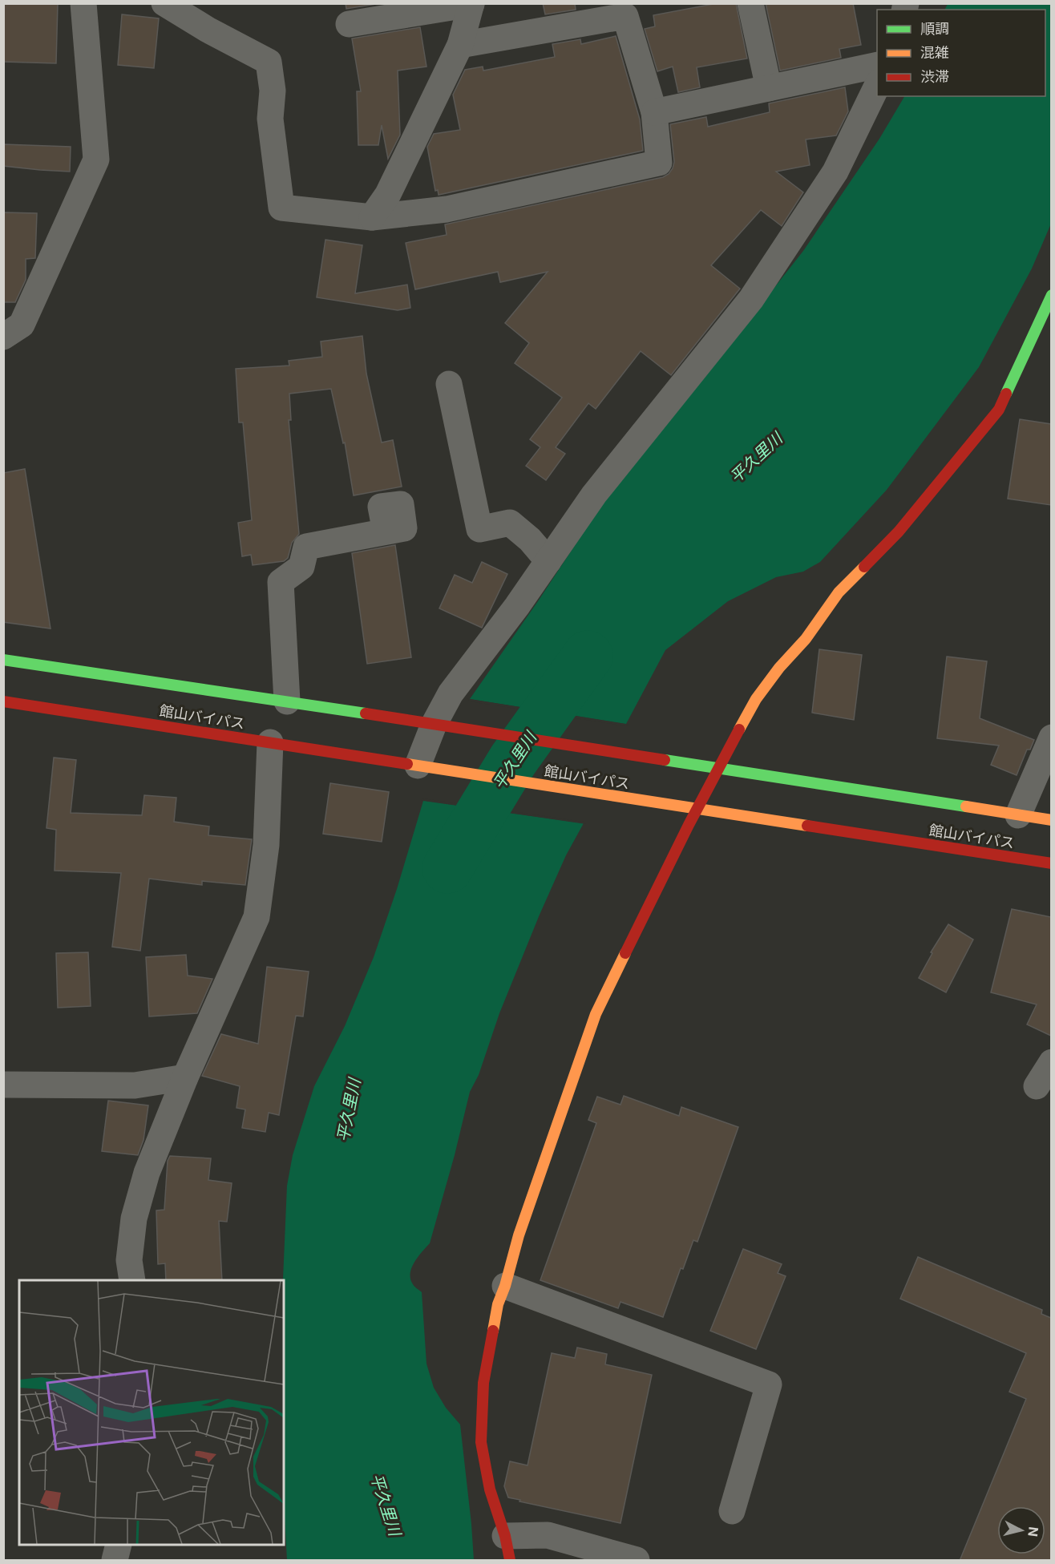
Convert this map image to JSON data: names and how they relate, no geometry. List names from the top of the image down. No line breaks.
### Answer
{"streets":{"main road":["館山バイパス"]},"water":["平久里川"],"legend":["順調","混雑","渋滞"],"north":"right"}
